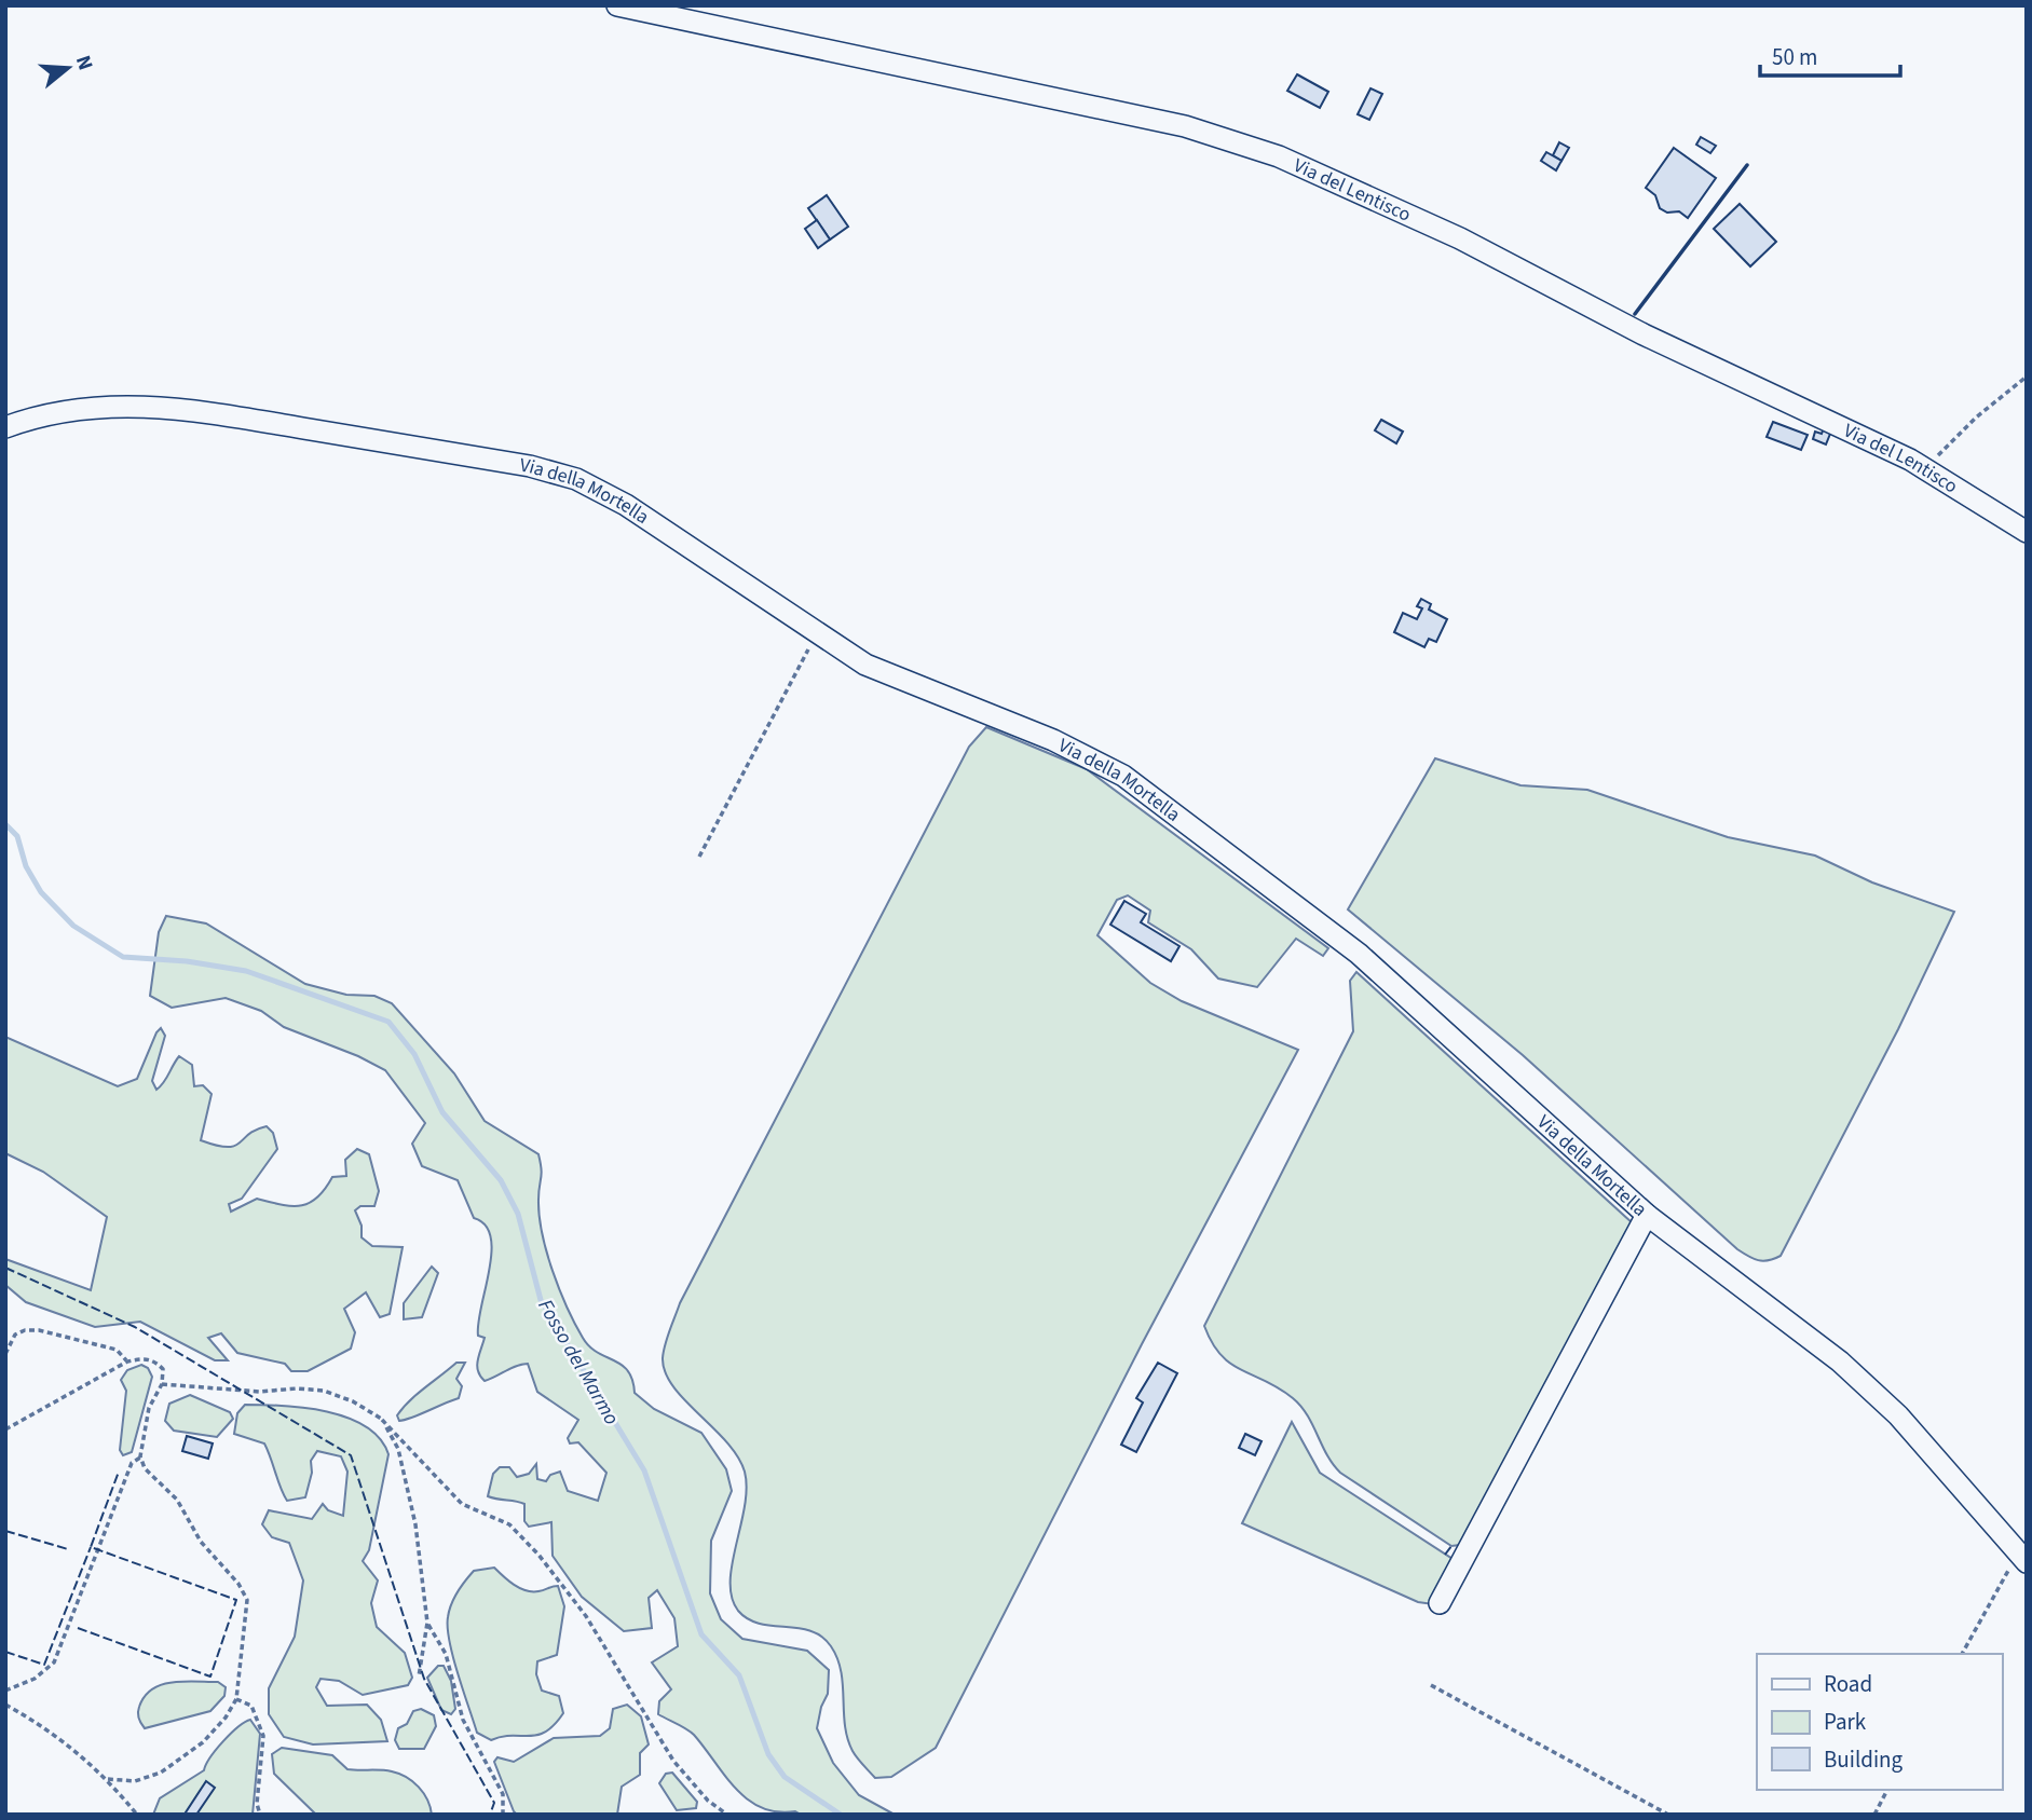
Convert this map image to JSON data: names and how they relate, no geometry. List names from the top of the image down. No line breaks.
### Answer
{"streets":{"street":["Via del Lentisco","Via della Mortella"]},"water":["Fosso del Marmo"],"legend":["Road","Park","Building"],"scale_bar":"50 m","north":"right"}
